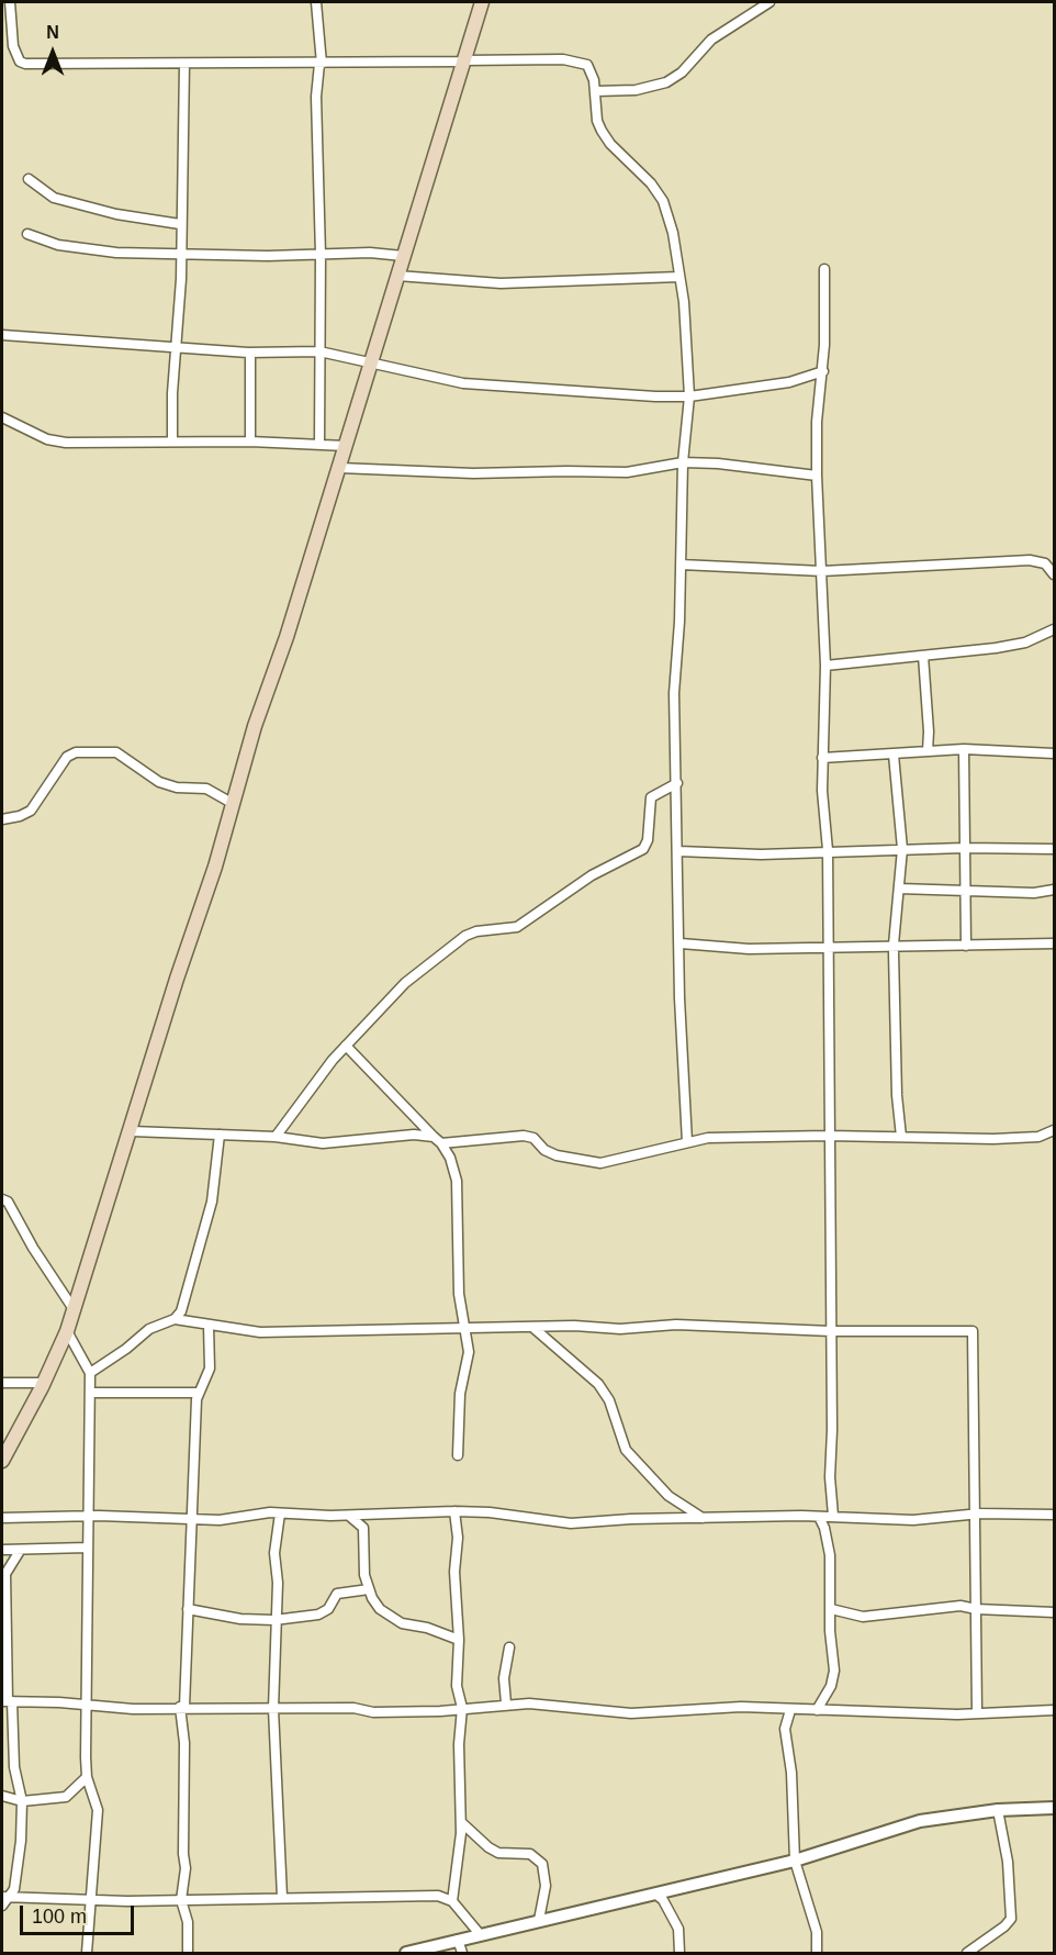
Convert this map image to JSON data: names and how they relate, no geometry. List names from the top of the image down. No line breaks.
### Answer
{"scale_bar":"100 m","north":"top"}
